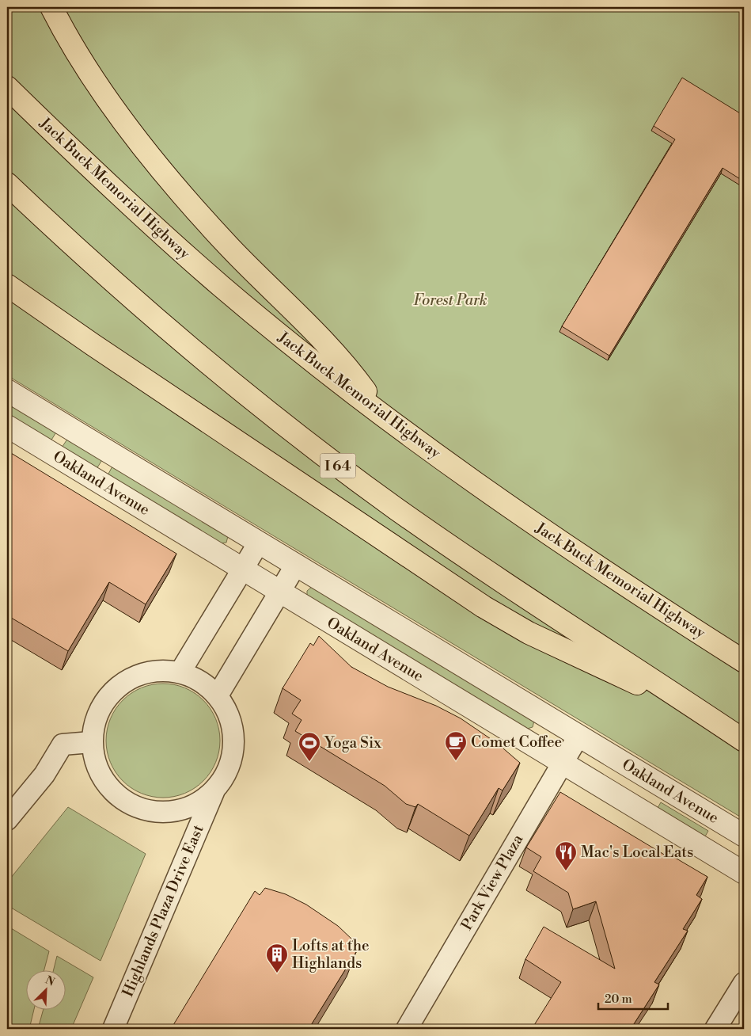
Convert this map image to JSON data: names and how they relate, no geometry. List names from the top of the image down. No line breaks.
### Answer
{"streets":{"highway":["Jack Buck Memorial Highway","I 64"],"street":["Oakland Avenue","Park View Plaza","Highlands Plaza Drive East"]},"crossings":[["Oakland Avenue","Park View Plaza"]],"parks":["Forest Park"],"places":{"cafe":["Comet Coffee"],"sports":["Yoga Six"],"restaurant":["Mac's Local Eats"],"building":["Lofts at the Highlands"]},"scale_bar":"20 m","north":"top right"}
